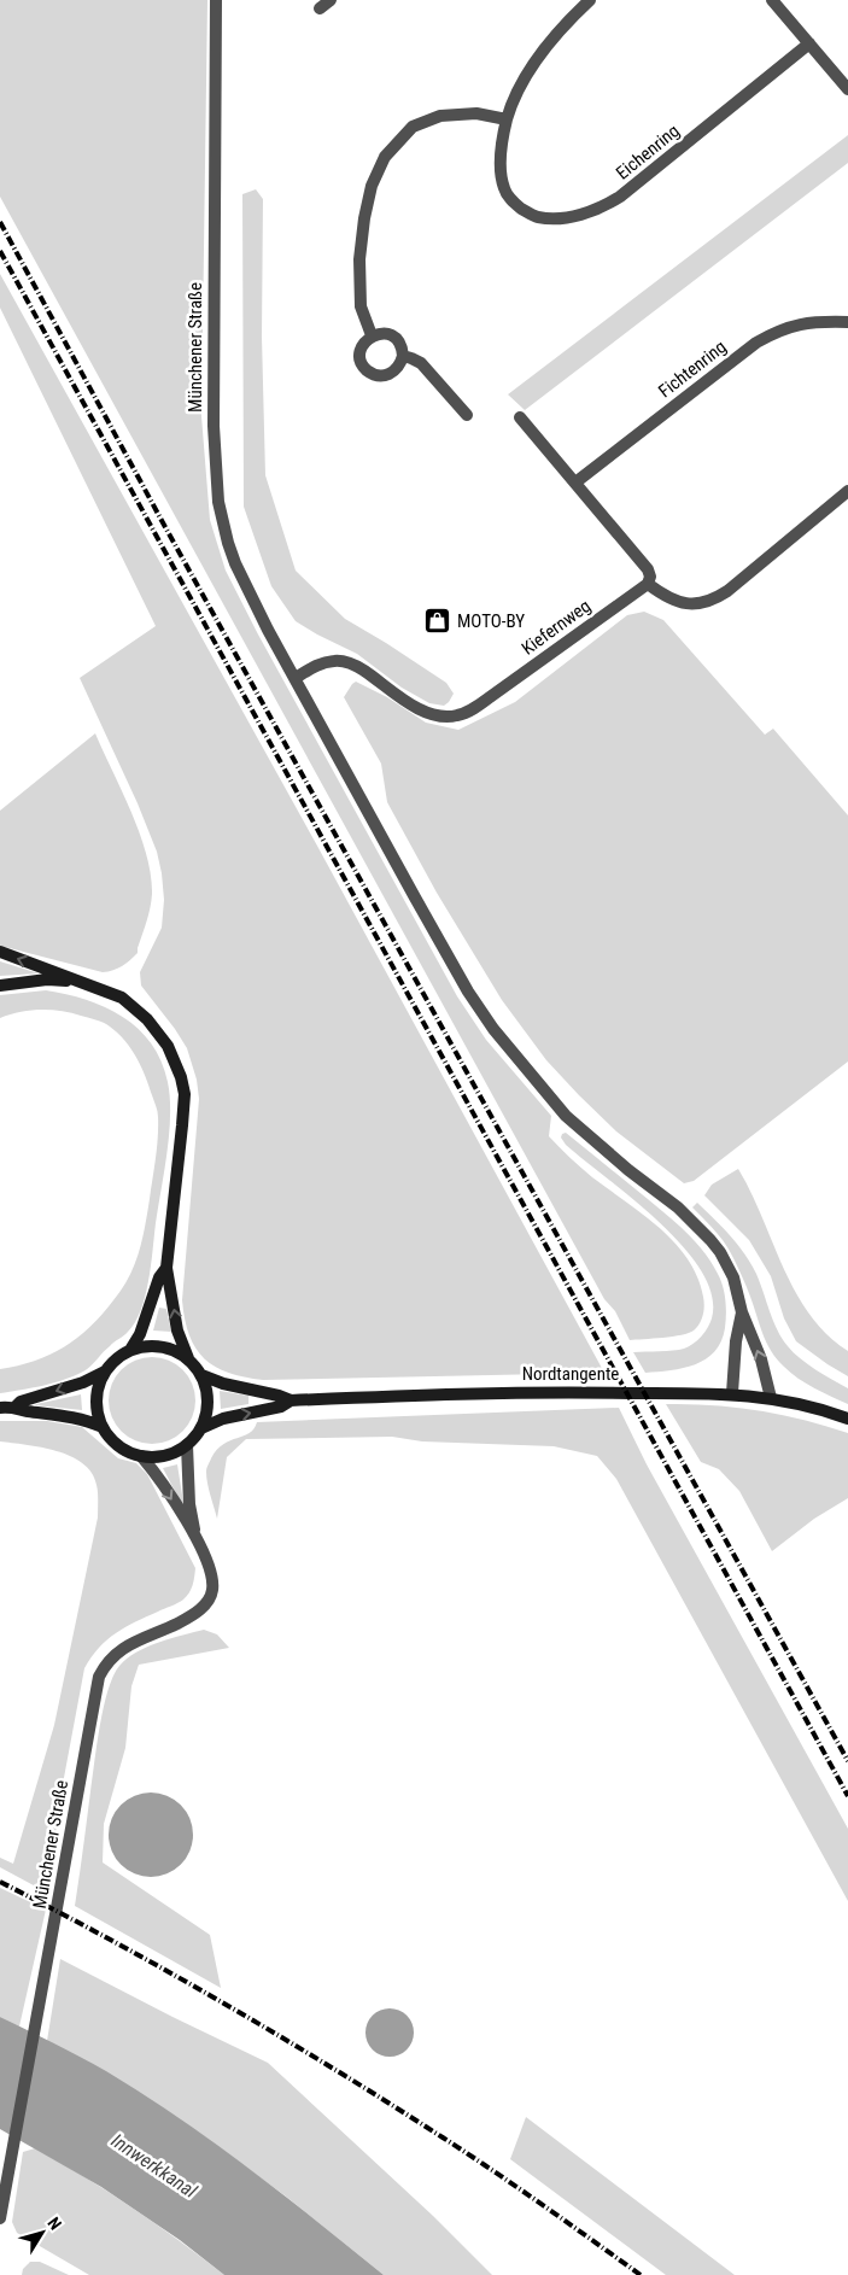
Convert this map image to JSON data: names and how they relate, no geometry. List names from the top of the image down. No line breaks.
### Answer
{"streets":{"main road":["Nordtangente"],"street":["Eichenring","Münchener Straße","Fichtenring","Kiefernweg"]},"crossings":[["Münchener Straße","Kiefernweg"],["Münchener Straße","Nordtangente"]],"water":["Innwerkkanal"],"places":{"shop":["MOTO-BY"]},"north":"top right"}
